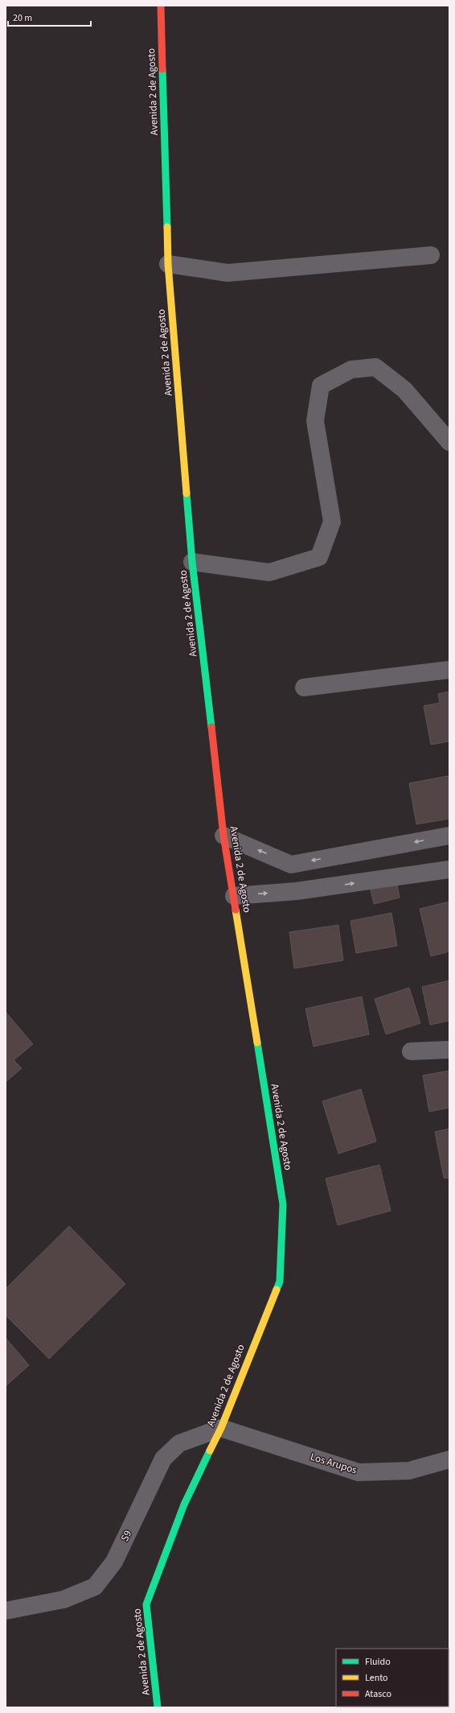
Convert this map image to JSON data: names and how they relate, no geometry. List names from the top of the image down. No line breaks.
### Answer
{"streets":{"main road":["Avenida 2 de Agosto"],"street":["Los Arupos","S9"]},"crossings":[["Avenida 2 de Agosto","Los Arupos"],["Avenida 2 de Agosto","S9"],["Los Arupos","S9"]],"legend":["Fluido","Lento","Atasco"],"scale_bar":"20 m"}
